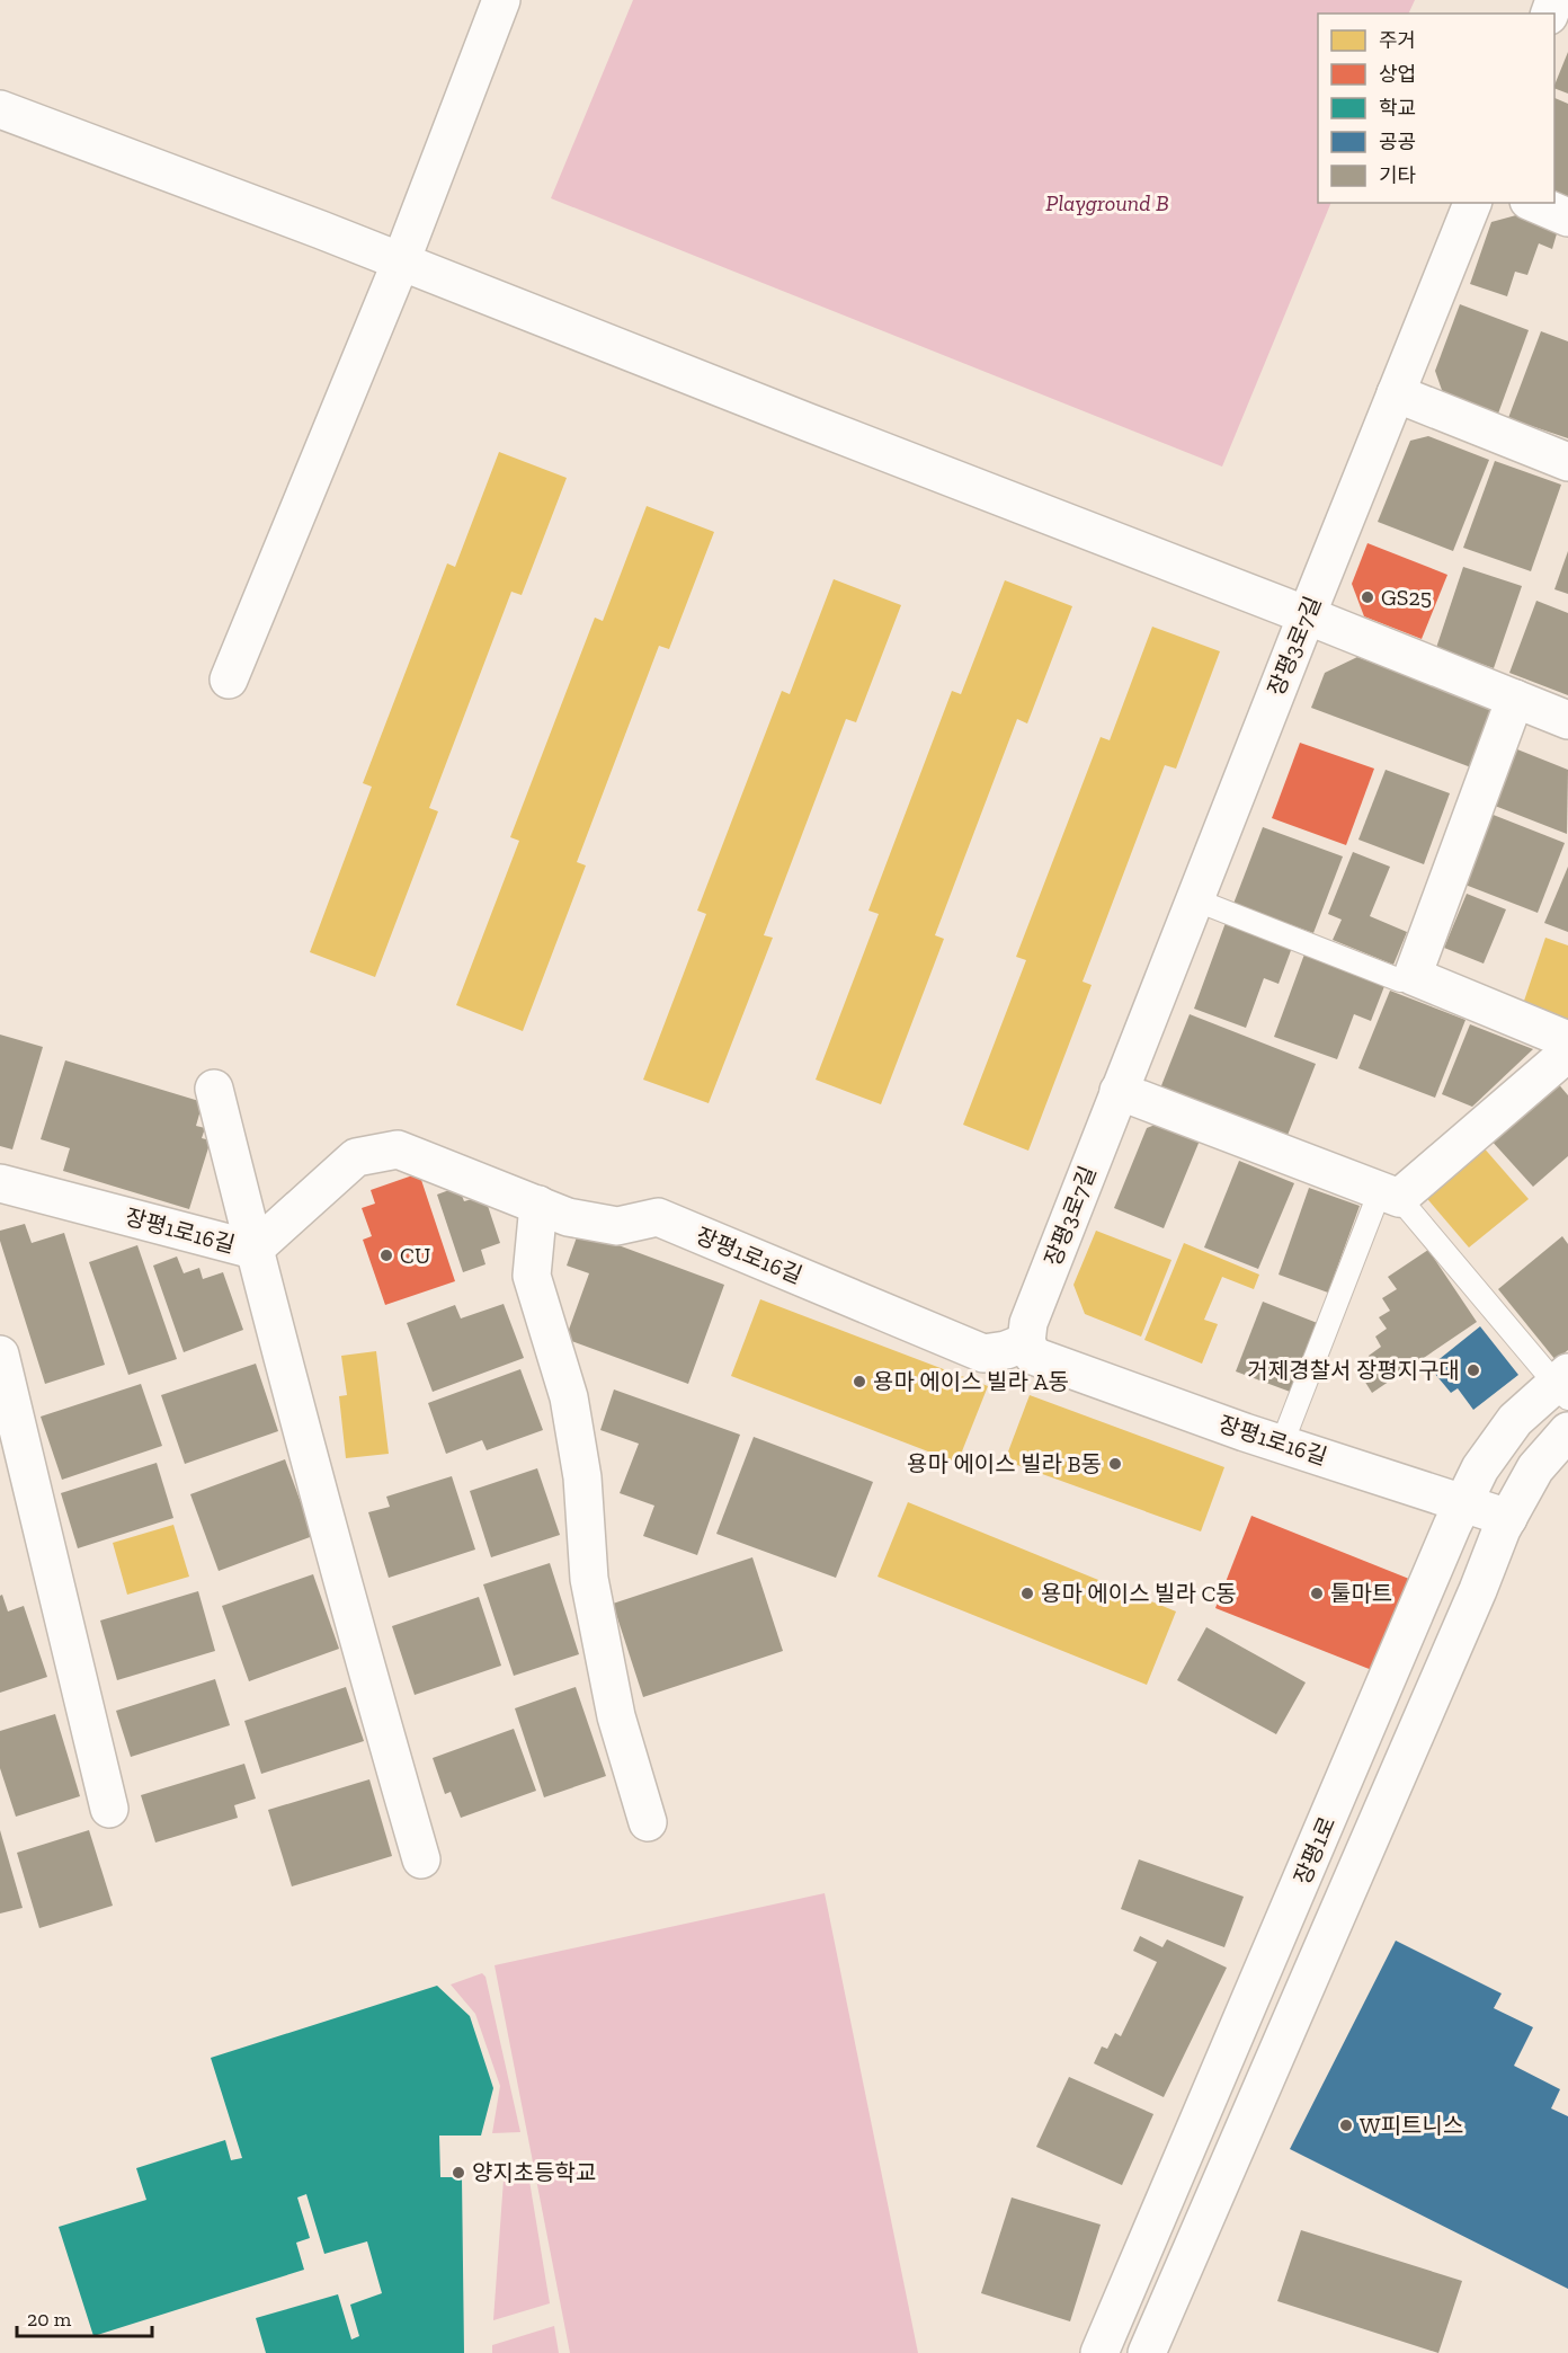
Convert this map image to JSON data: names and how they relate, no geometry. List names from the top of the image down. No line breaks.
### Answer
{"streets":{"street":["장평3로7길","장평1로16길","장평1로"]},"crossings":[["장평3로7길","장평1로16길"],["장평1로16길","장평1로"]],"parks":["Playground B"],"places":["GS25","CU","거제경찰서 장평지구대","용마 에이스 빌라 A동","용마 에이스 빌라 B동","용마 에이스 빌라 C동","툴마트","W피트니스","양지초등학교"],"legend":["주거","상업","학교","공공","기타"],"scale_bar":"20 m"}
